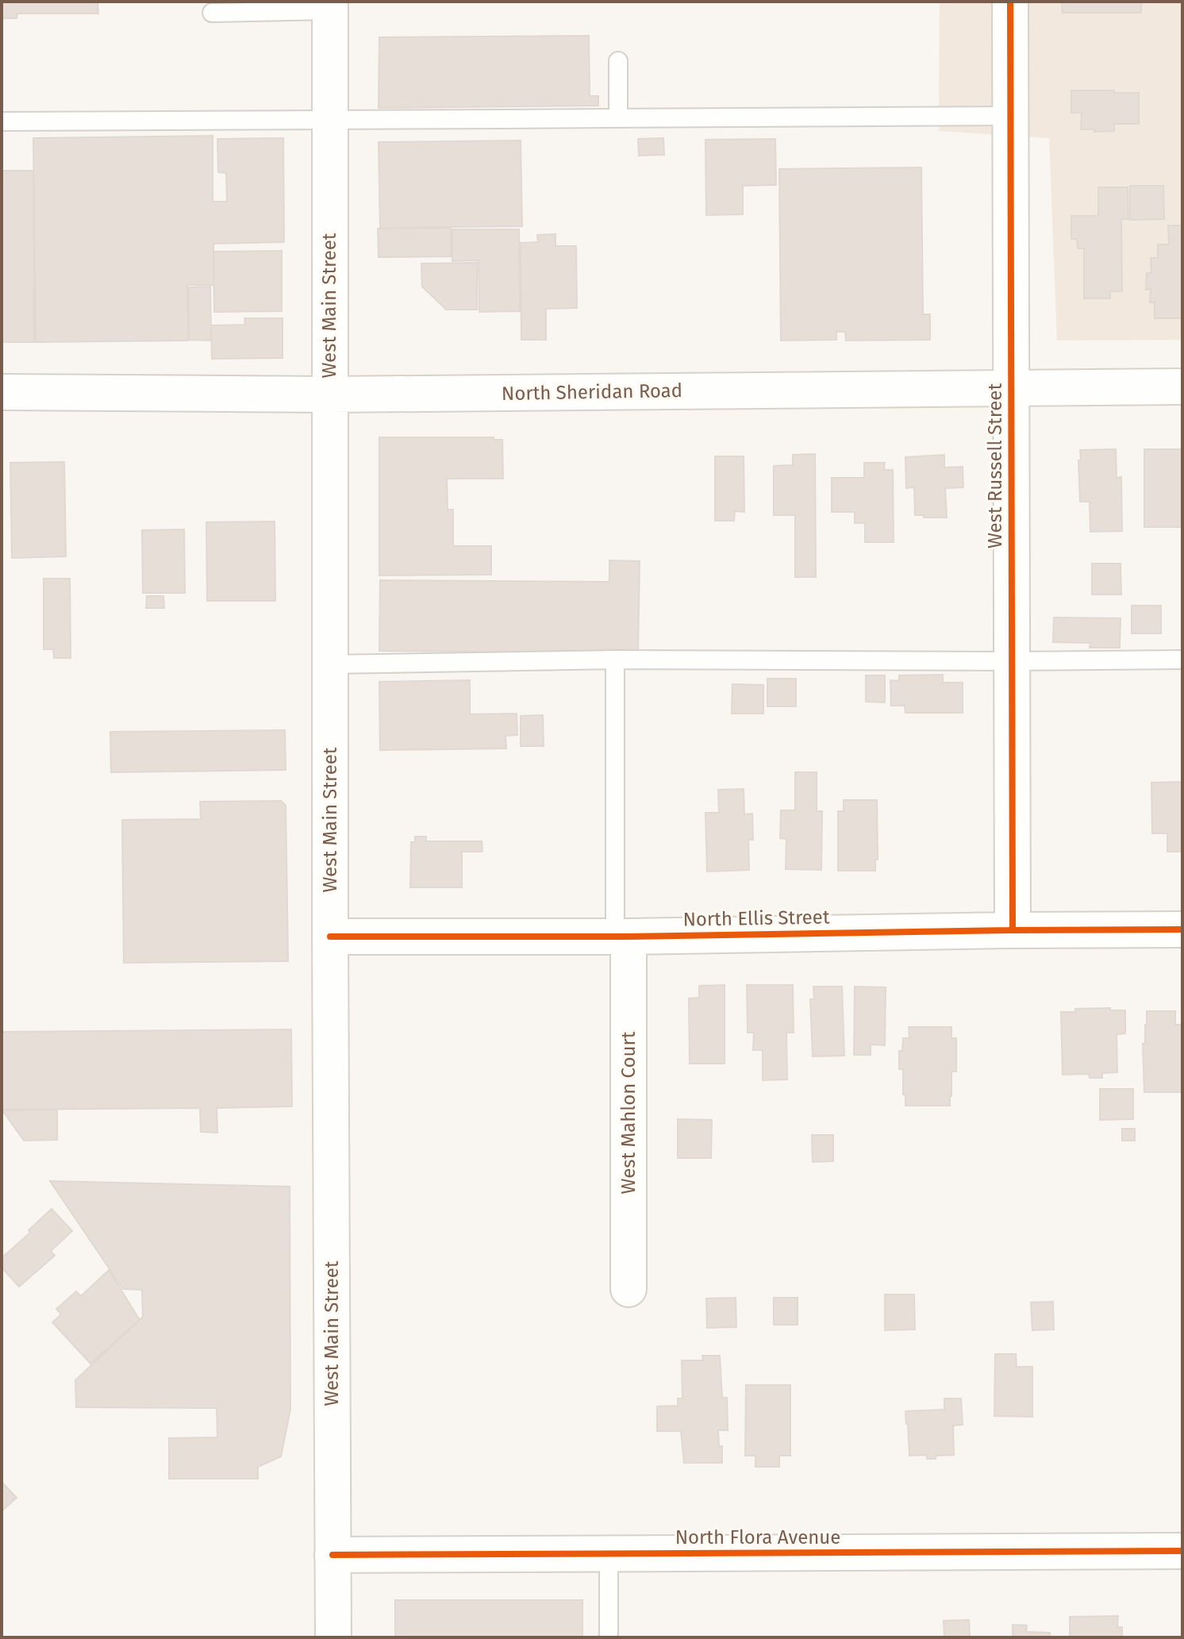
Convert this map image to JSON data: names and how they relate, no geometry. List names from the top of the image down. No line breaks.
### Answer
{"streets":{"street":["West Main Street","North Sheridan Road","West Russell Street","North Ellis Street","West Mahlon Court","North Flora Avenue"]},"crossings":[["West Main Street","North Sheridan Road"],["West Main Street","North Ellis Street"],["West Main Street","North Flora Avenue"],["North Sheridan Road","West Russell Street"],["West Russell Street","North Ellis Street"],["North Ellis Street","West Mahlon Court"]]}
